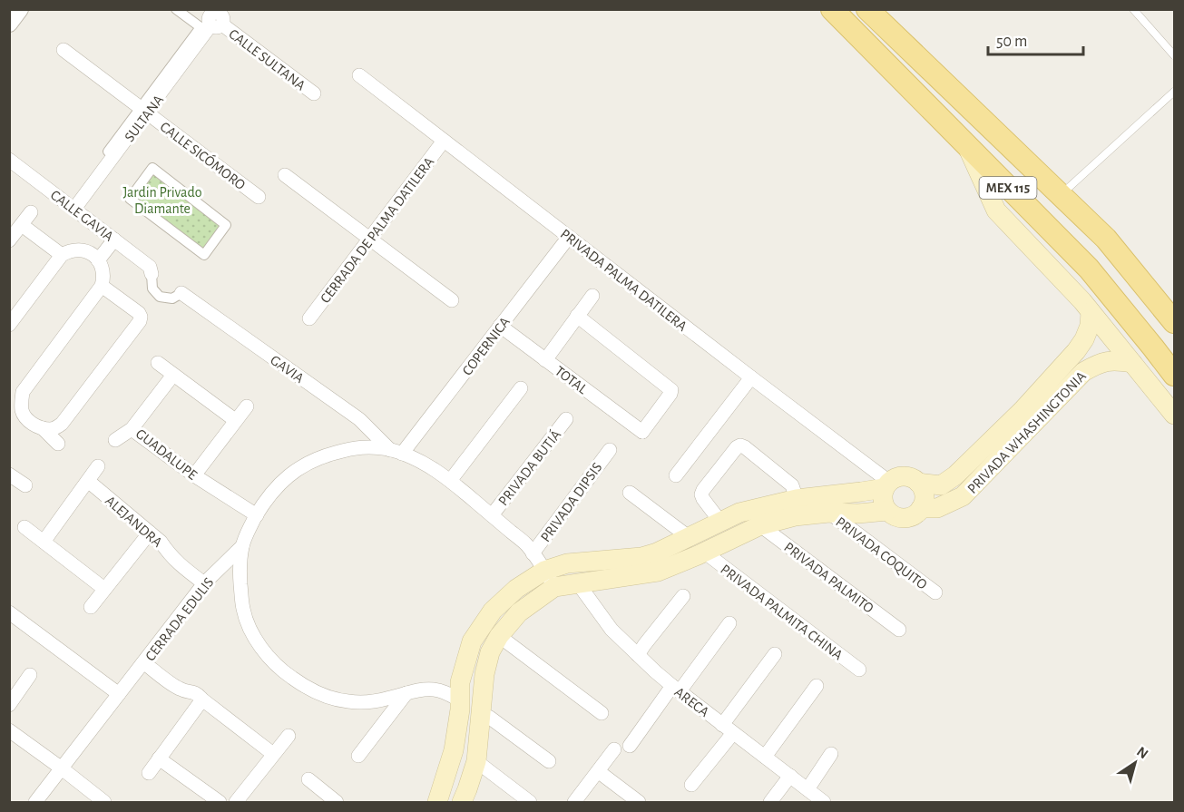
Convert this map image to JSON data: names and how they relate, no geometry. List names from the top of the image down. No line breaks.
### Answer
{"streets":{"main road":["MEX 115","PRIVADA WHASHINGTONIA"],"street":["CALLE SULTANA","SULTANA","CALLE SICÓMORO","CALLE GAVIA","CERRADA DE PALMA DATILERA","PRIVADA PALMA DATILERA","COPERNICA","GAVIA","TOTAL","GUADALUPE","PRIVADA BUTIÁ","PRIVADA DIPSIS","ALEJANDRA","PRIVADA COQUITO","PRIVADA PALMITO","PRIVADA PALMITA CHINA","CERRADA EDULIS","ARECA"]},"crossings":[["CALLE SULTANA","SULTANA"],["SULTANA","CALLE SICÓMORO"],["SULTANA","CALLE GAVIA"],["CERRADA DE PALMA DATILERA","PRIVADA PALMA DATILERA"],["PRIVADA PALMA DATILERA","COPERNICA"],["PRIVADA PALMA DATILERA","PRIVADA WHASHINGTONIA"],["COPERNICA","GAVIA"],["COPERNICA","TOTAL"],["ALEJANDRA","CERRADA EDULIS"]],"parks":["Jardin Privado Diamante"],"scale_bar":"50 m","north":"top right"}
